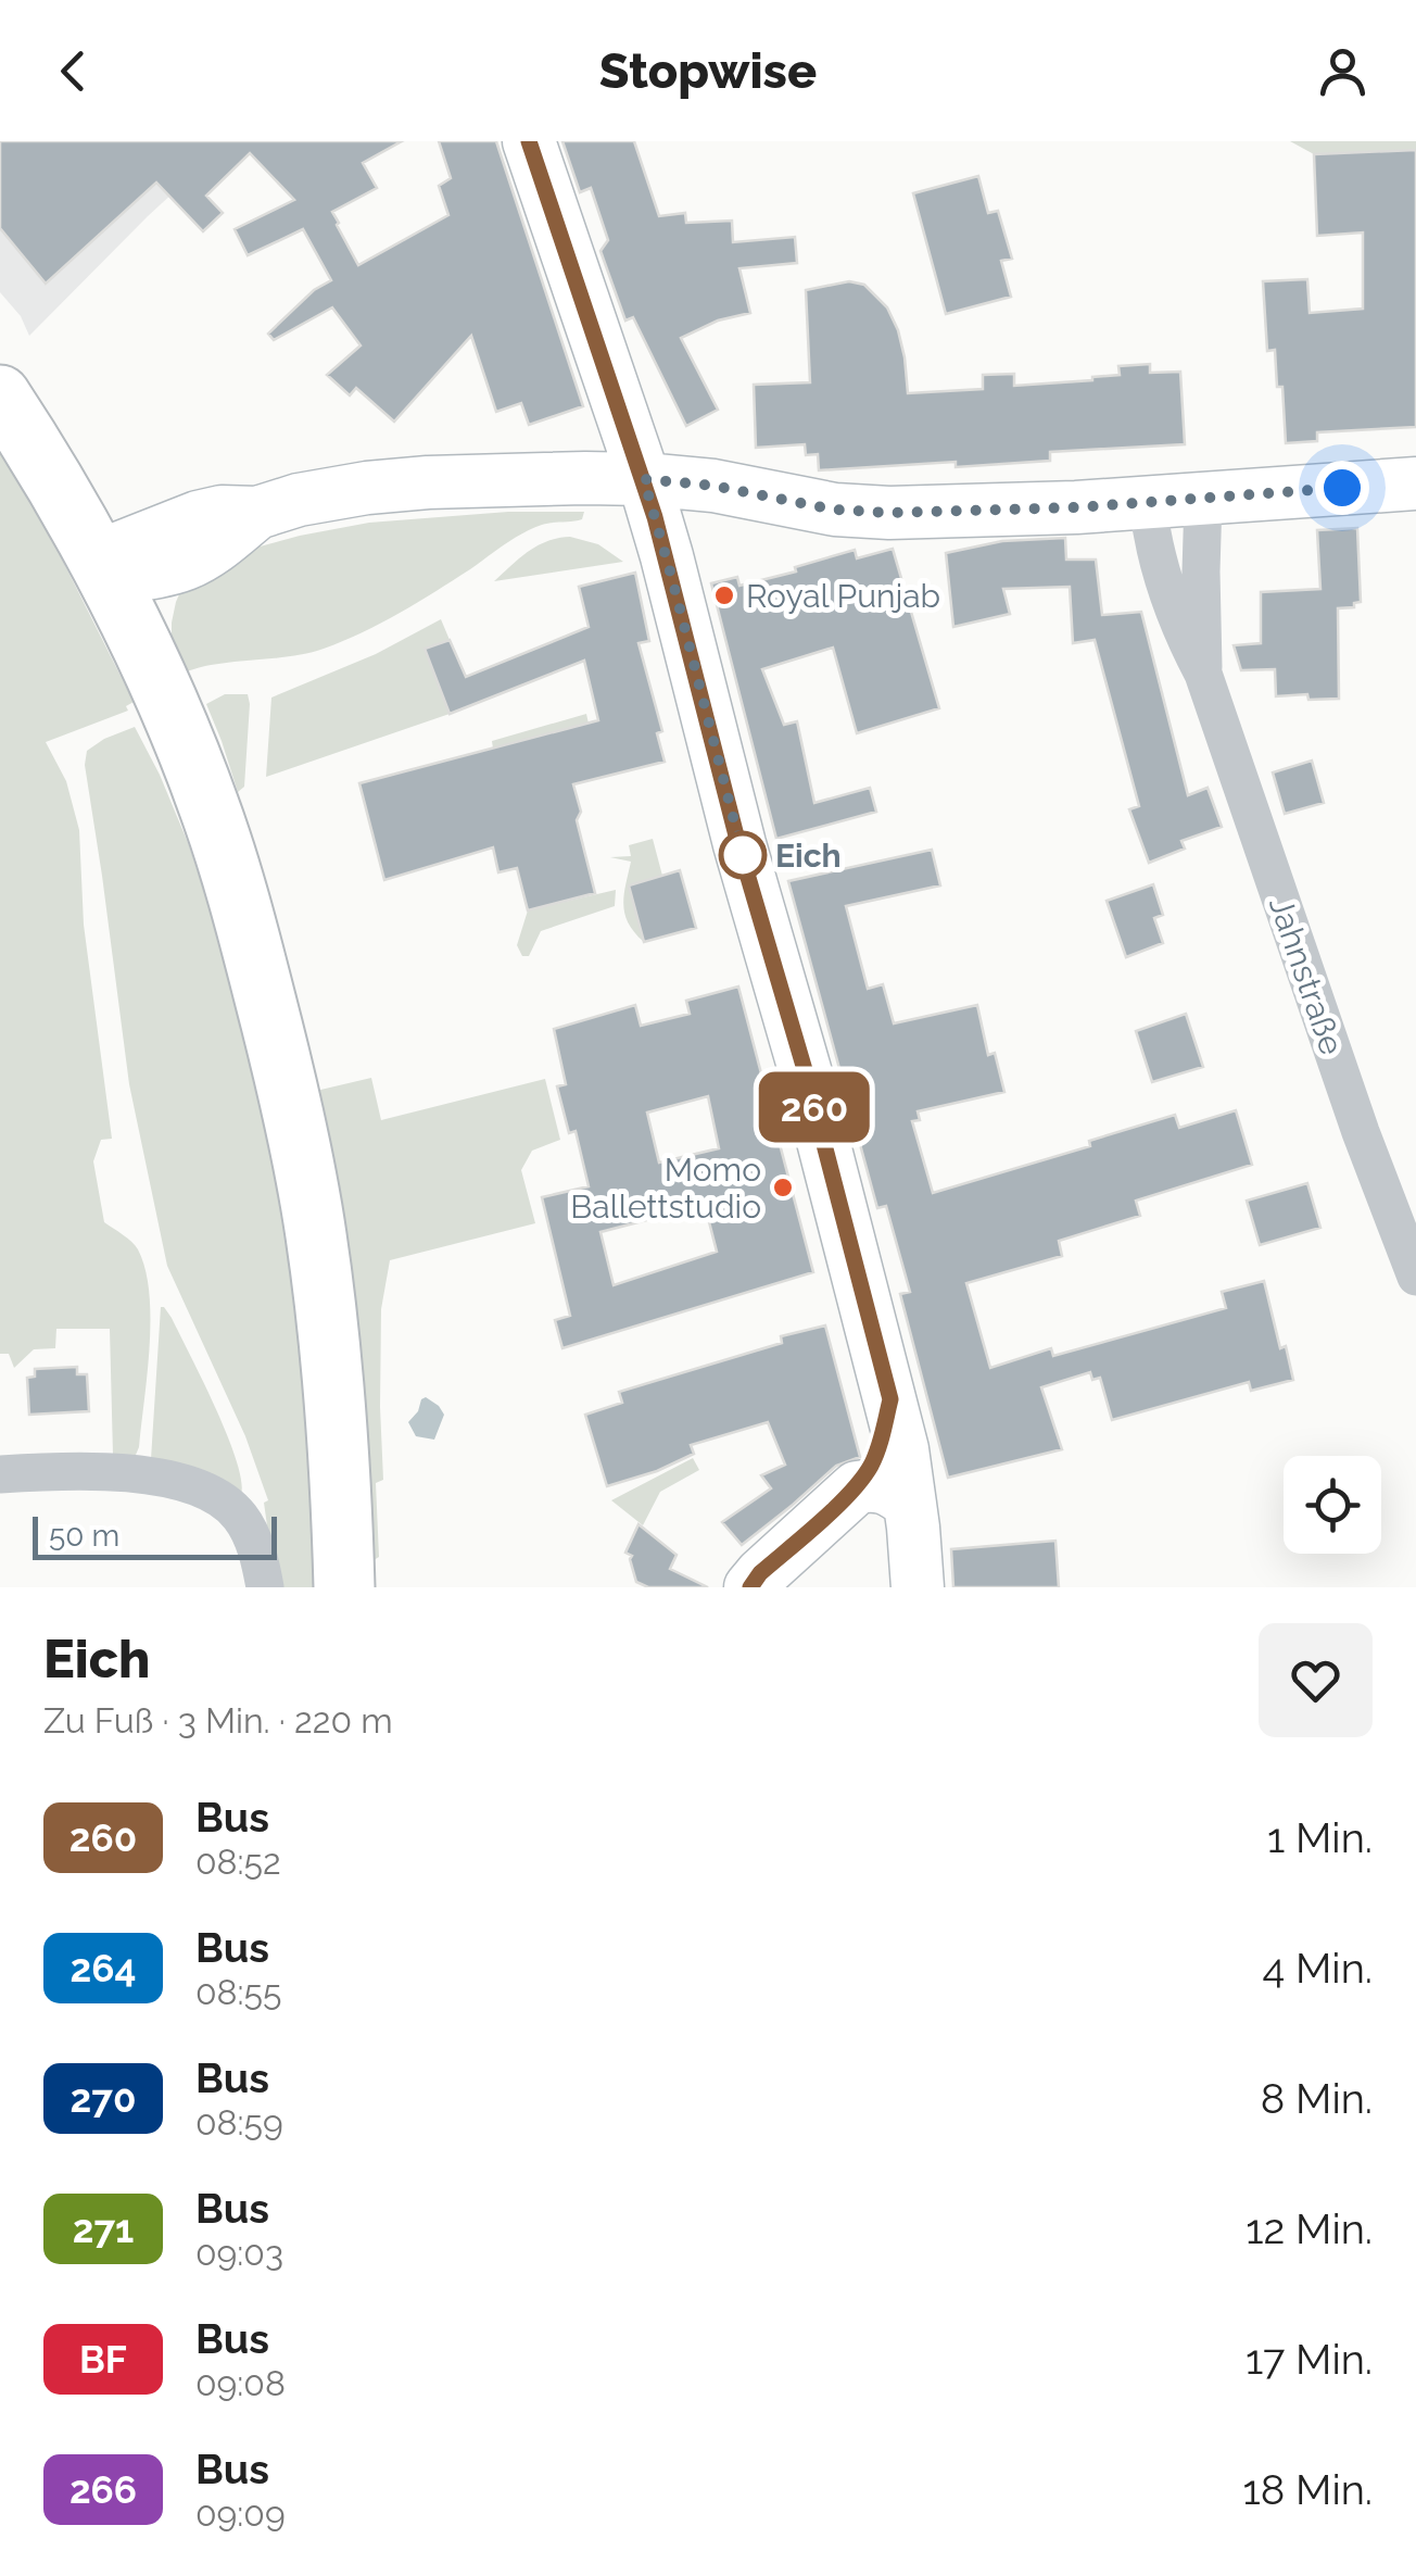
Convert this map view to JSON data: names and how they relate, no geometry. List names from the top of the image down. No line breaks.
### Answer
{"streets":{"street":["Jahnstraße"]},"places":["Royal Punjab","Eich","Momo Ballettstudio"],"lines":["bus line 260"],"scale_bar":"50 m","page":{"header":"Stopwise","on_map":"260","scale":"50 m","heading":["Eich","Zu Fuß · 3 Min. · 220 m"],"list":[{"mark":"260","name":"Bus","note":"08:52","value":"1 Min."},{"mark":"264","name":"Bus","note":"08:55","value":"4 Min."},{"mark":"270","name":"Bus","note":"08:59","value":"8 Min."},{"mark":"271","name":"Bus","note":"09:03","value":"12 Min."},{"mark":"BF","name":"Bus","note":"09:08","value":"17 Min."},{"mark":"266","name":"Bus","note":"09:09","value":"18 Min."}]}}
